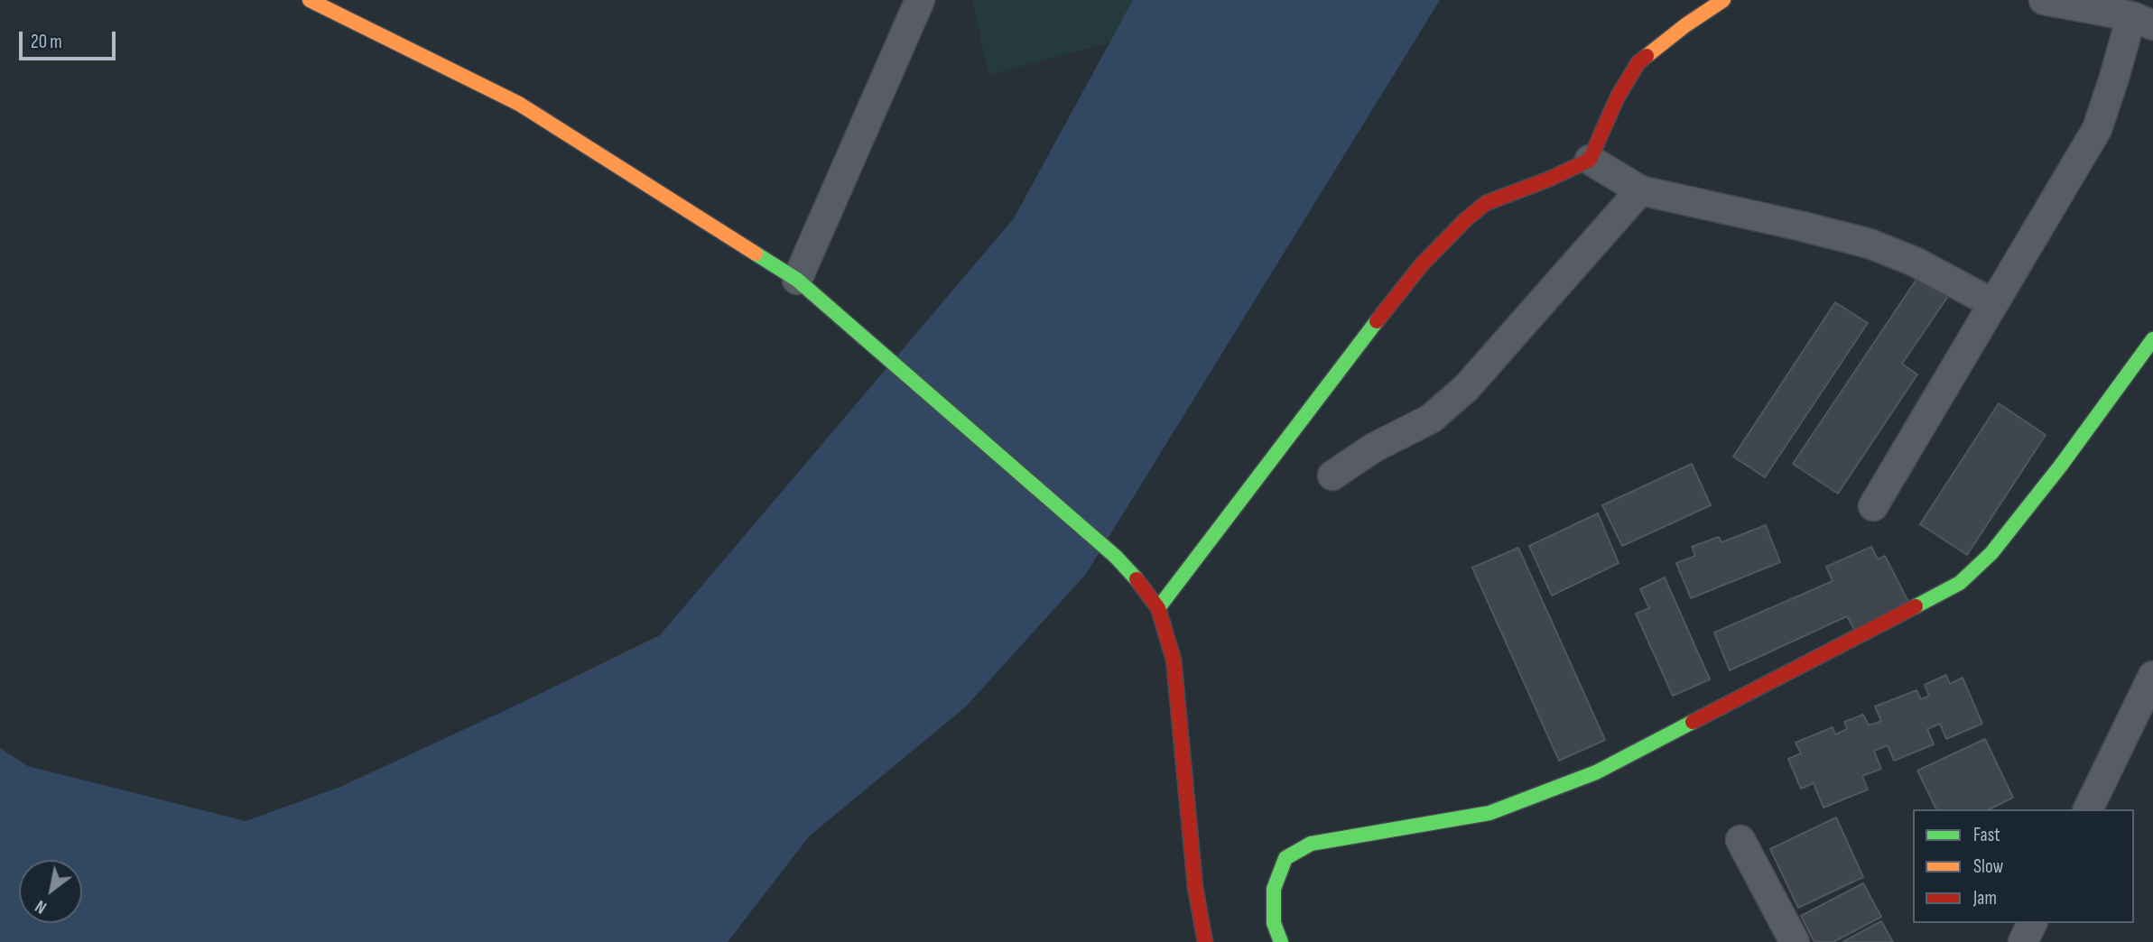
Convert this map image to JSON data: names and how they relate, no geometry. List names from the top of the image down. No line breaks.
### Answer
{"legend":["Fast","Slow","Jam"],"scale_bar":"20 m","north":"bottom left"}
